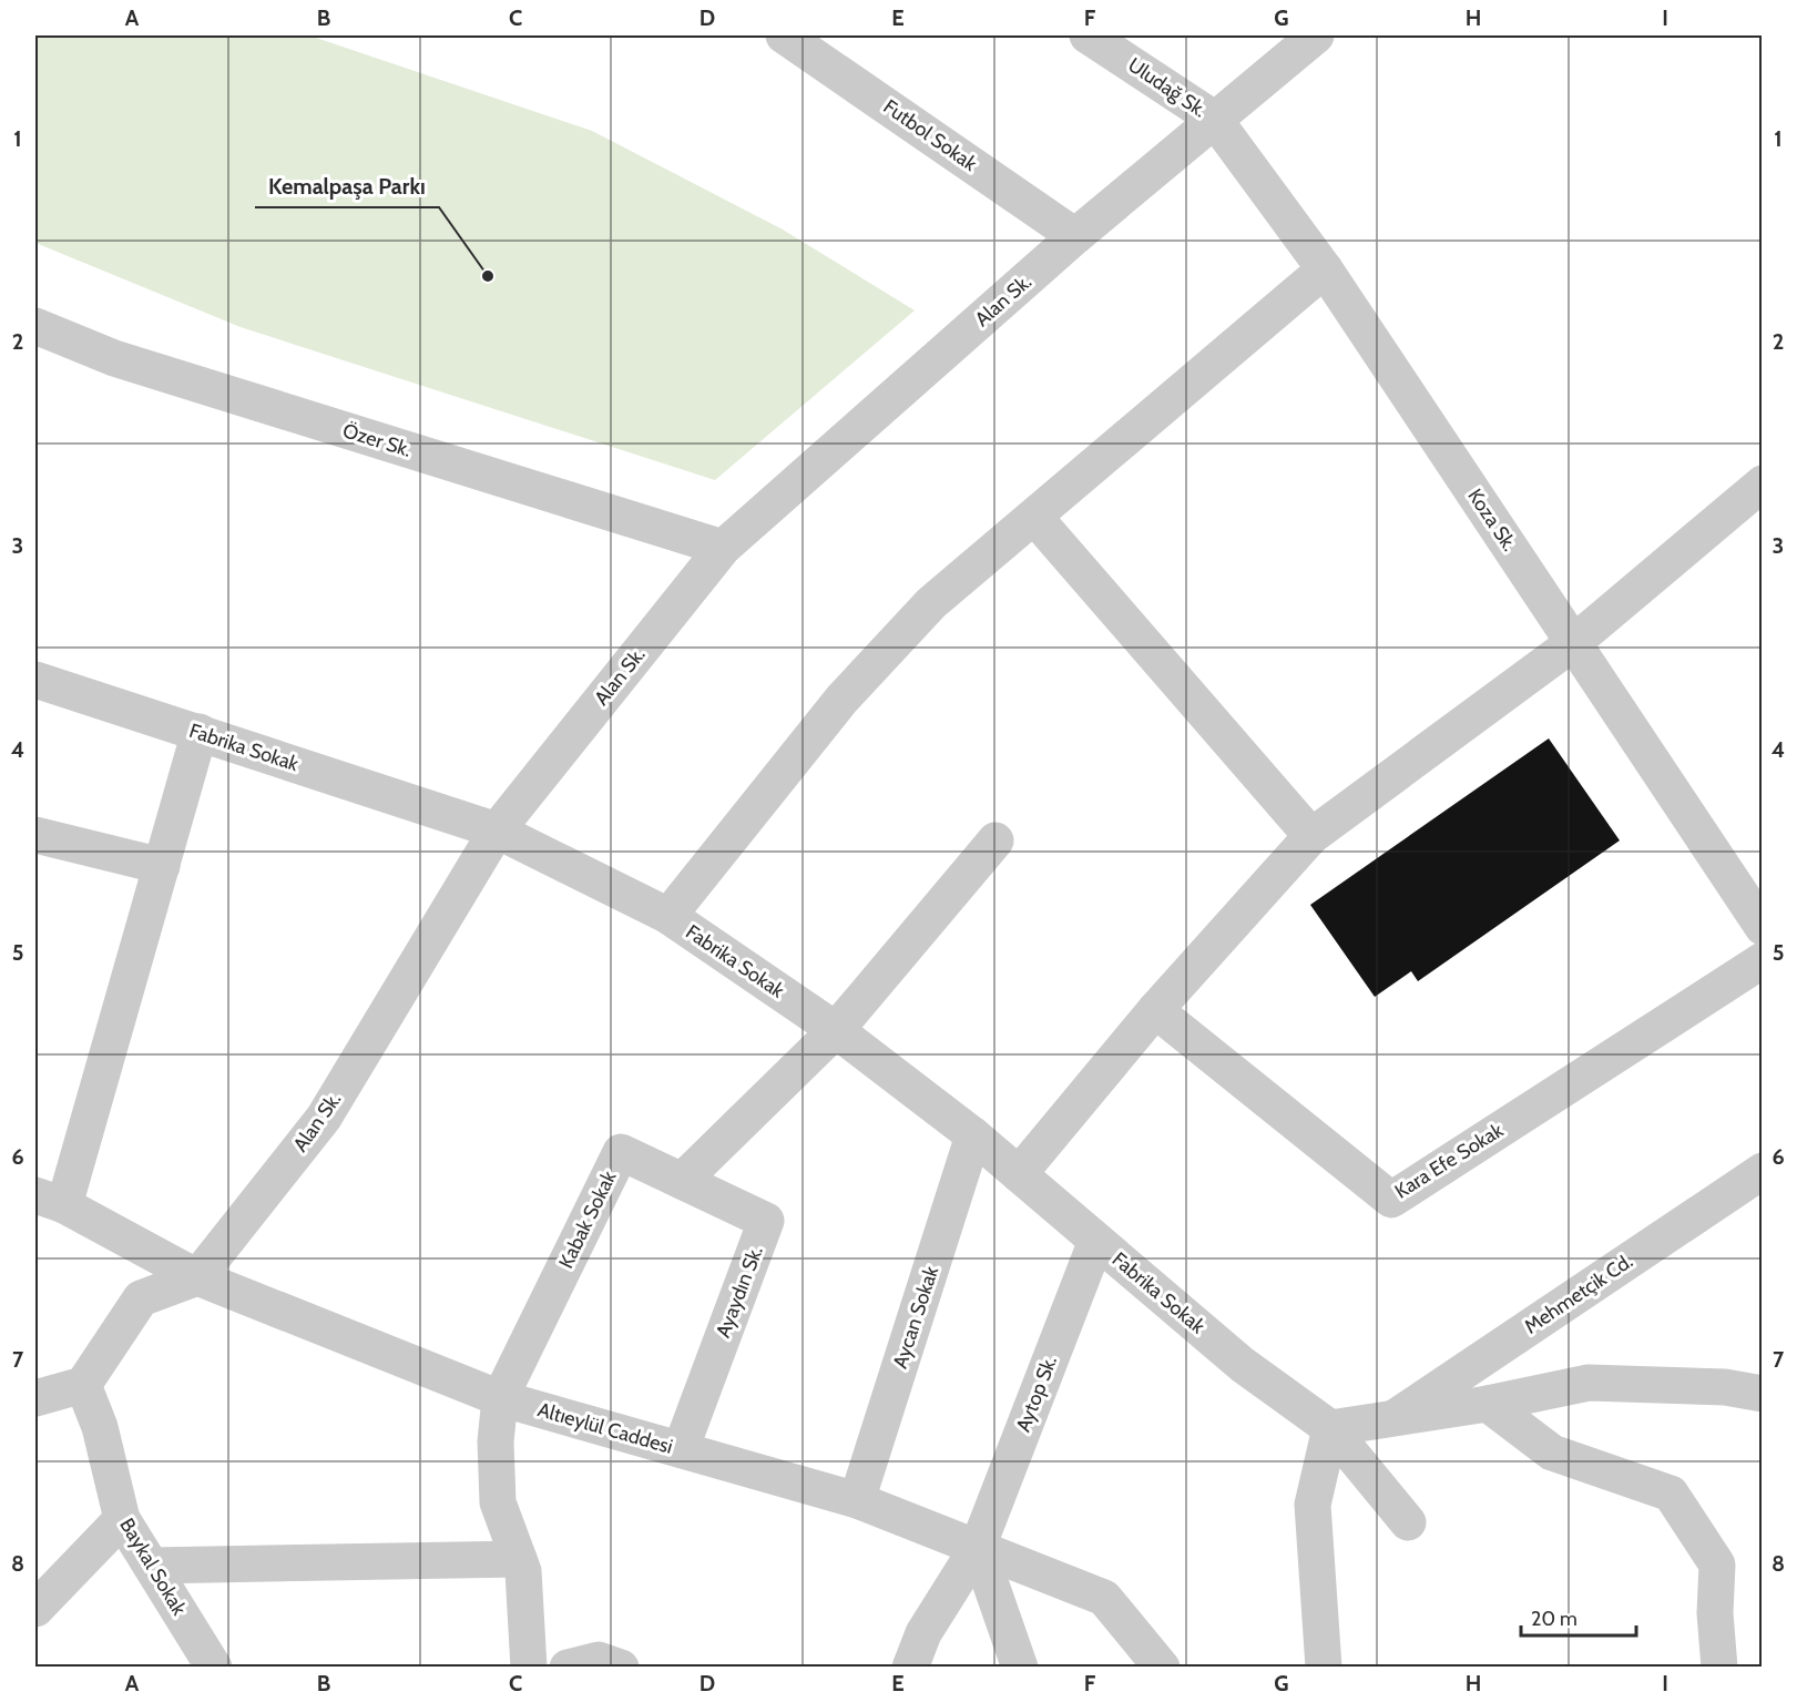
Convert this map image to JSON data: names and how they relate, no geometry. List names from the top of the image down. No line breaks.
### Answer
{"streets":{"street":["Uludağ Sk.","Futbol Sokak","Alan Sk.","Özer Sk.","Koza Sk.","Fabrika Sokak","Kara Efe Sokak","Kabak Sokak","Ayaydın Sk.","Mehmetçik Cd.","Aycan Sokak","Aytop Sk.","Altıeylül Caddesi","Baykal Sokak"]},"crossings":[["Uludağ Sk.","Alan Sk."],["Uludağ Sk.","Koza Sk."],["Futbol Sokak","Alan Sk."],["Alan Sk.","Özer Sk."],["Alan Sk.","Koza Sk."],["Alan Sk.","Fabrika Sokak"],["Alan Sk.","Altıeylül Caddesi"],["Fabrika Sokak","Aycan Sokak"],["Fabrika Sokak","Aytop Sk."],["Kabak Sokak","Ayaydın Sk."],["Kabak Sokak","Altıeylül Caddesi"],["Ayaydın Sk.","Altıeylül Caddesi"],["Aycan Sokak","Altıeylül Caddesi"],["Aytop Sk.","Altıeylül Caddesi"]],"places":["Kemalpaşa Parkı"],"scale_bar":"20 m","grid":{"columns":["A","B","C","D","E","F","G","H","I"],"rows":["1","2","3","4","5","6","7","8"]}}
